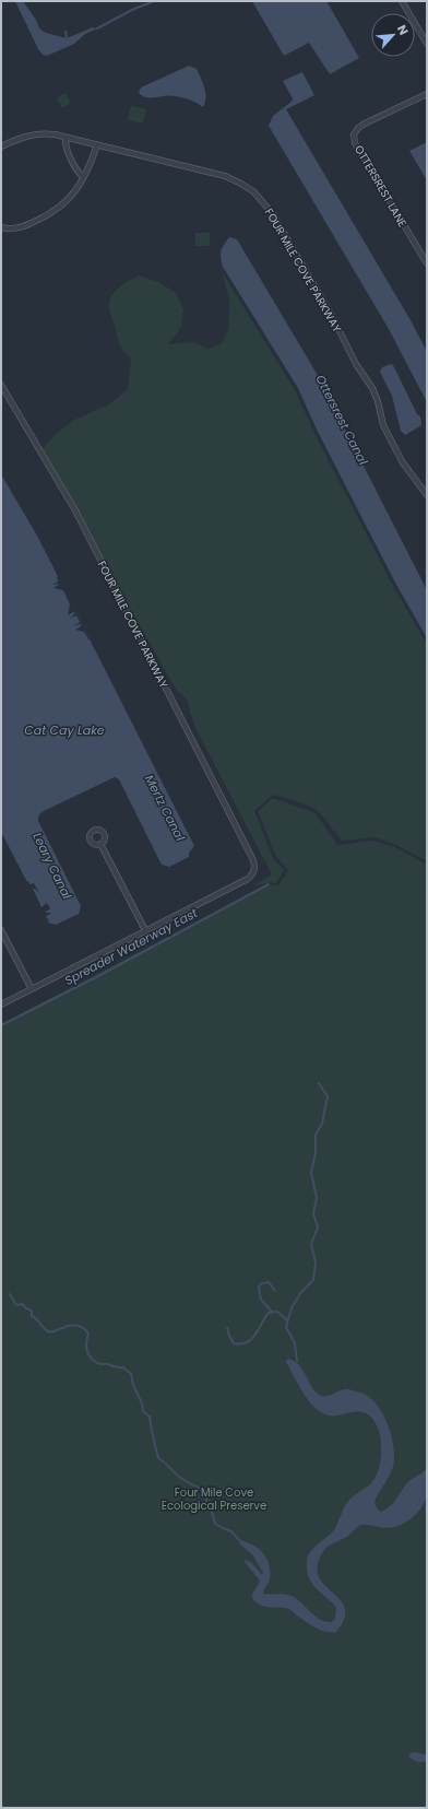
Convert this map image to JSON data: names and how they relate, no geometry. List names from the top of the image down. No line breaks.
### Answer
{"streets":{"street":["OTTERSREST LANE","FOUR MILE COVE PARKWAY"]},"water":["Ottersrest Canal","Cat Cay Lake","Mertz Canal","Leary Canal","Spreader Waterway East"],"parks":["Four Mile Cove Ecological Preserve"],"north":"top right"}
